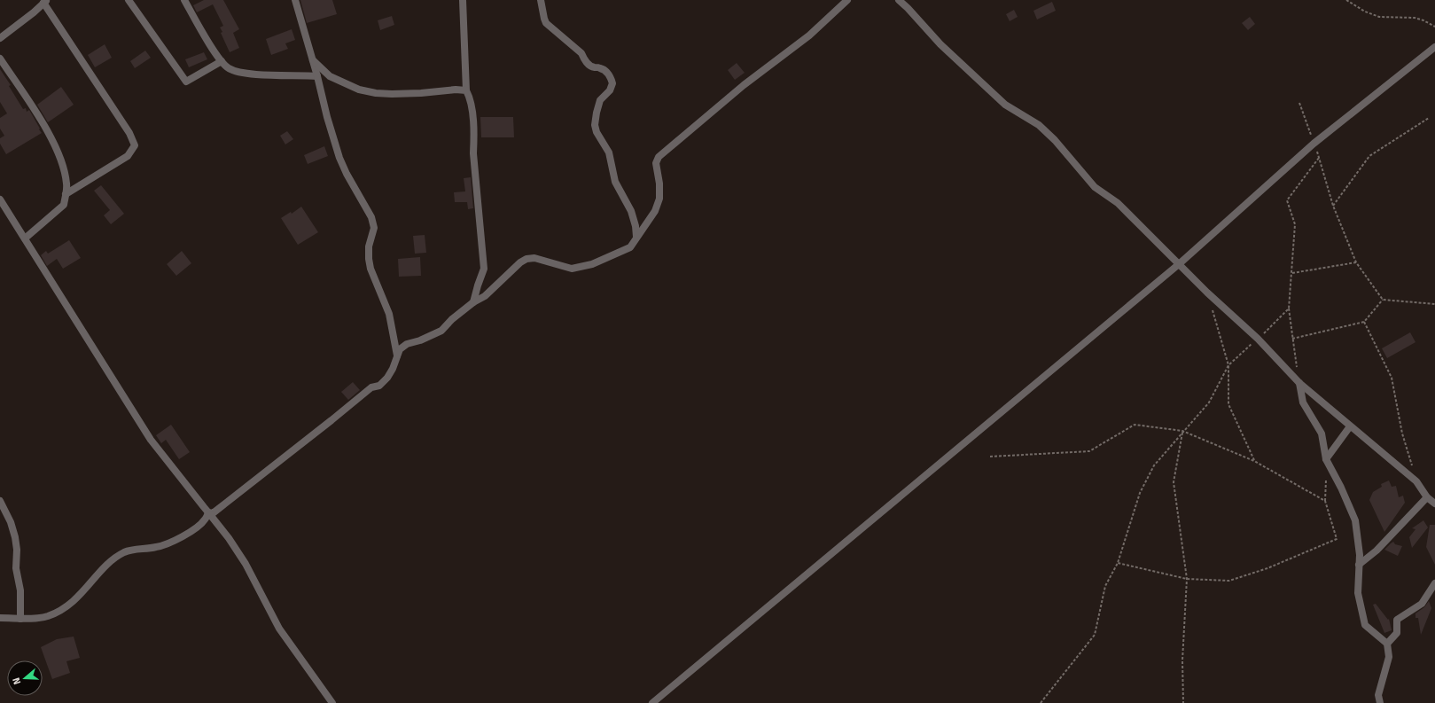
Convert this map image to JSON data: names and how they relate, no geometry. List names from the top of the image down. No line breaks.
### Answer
{"north":"left"}
